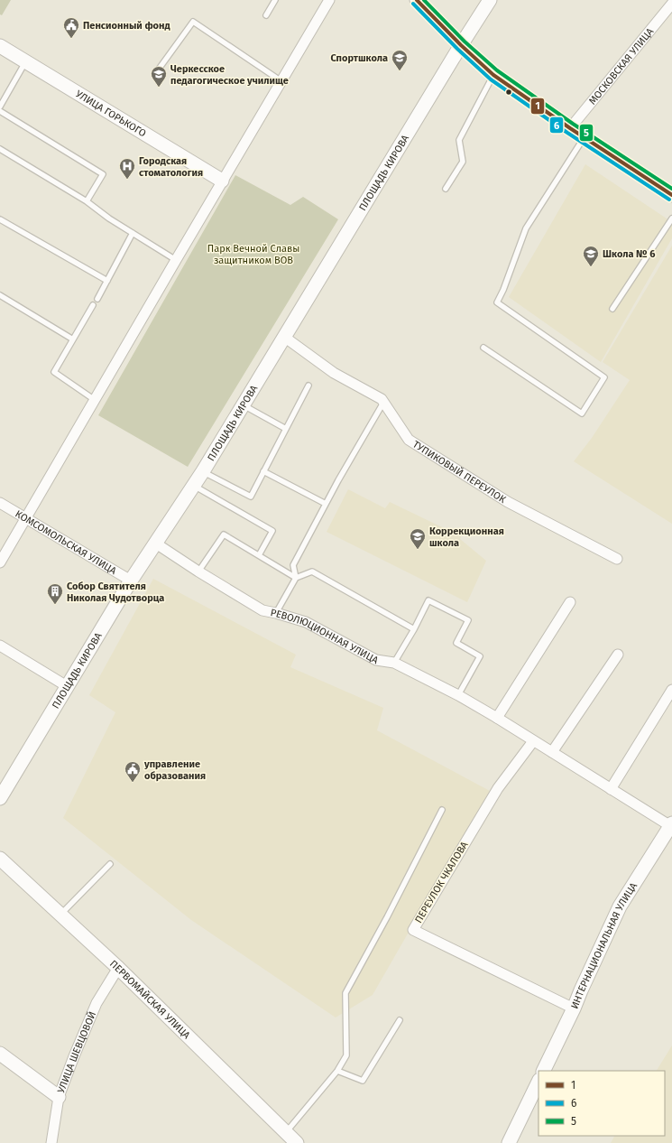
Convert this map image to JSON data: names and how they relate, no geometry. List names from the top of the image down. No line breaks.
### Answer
{"streets":{"main road":["УЛИЦА ГОРЬКОГО","ПЛОЩАДЬ КИРОВА","ИНТЕРНАЦИОНАЛЬНАЯ УЛИЦА","ПЕРВОМАЙСКАЯ УЛИЦА"],"street":["МОСКОВСКАЯ УЛИЦА","ТУПИКОВЫЙ ПЕРЕУЛОК","КОМСОМОЛЬСКАЯ УЛИЦА","РЕВОЛЮЦИОННАЯ УЛИЦА","ПЕРЕУЛОК ЧКАЛОВА","УЛИЦА ШЕВЦОВОЙ"]},"crossings":[["ПЛОЩАДЬ КИРОВА","ТУПИКОВЫЙ ПЕРЕУЛОК"],["ПЛОЩАДЬ КИРОВА","КОМСОМОЛЬСКАЯ УЛИЦА"],["ПЛОЩАДЬ КИРОВА","РЕВОЛЮЦИОННАЯ УЛИЦА"],["РЕВОЛЮЦИОННАЯ УЛИЦА","ПЕРЕУЛОК ЧКАЛОВА"],["РЕВОЛЮЦИОННАЯ УЛИЦА","ИНТЕРНАЦИОНАЛЬНАЯ УЛИЦА"],["ПЕРЕУЛОК ЧКАЛОВА","ИНТЕРНАЦИОНАЛЬНАЯ УЛИЦА"],["ПЕРВОМАЙСКАЯ УЛИЦА","УЛИЦА ШЕВЦОВОЙ"]],"parks":["Парк Вечной Славы защитником ВОВ"],"places":{"public building":["Пенсионный фонд","управление образования"],"school or university":["Спортшкола","Черкесское педагогическое училище","Школа № 6","Коррекционная школа"],"hospital":["Городская стоматология"],"building":["Собор Святителя Николая Чудотворца"]},"lines":["transit line 1","transit line 5","transit line 6"],"legend":["1","6","5"]}
